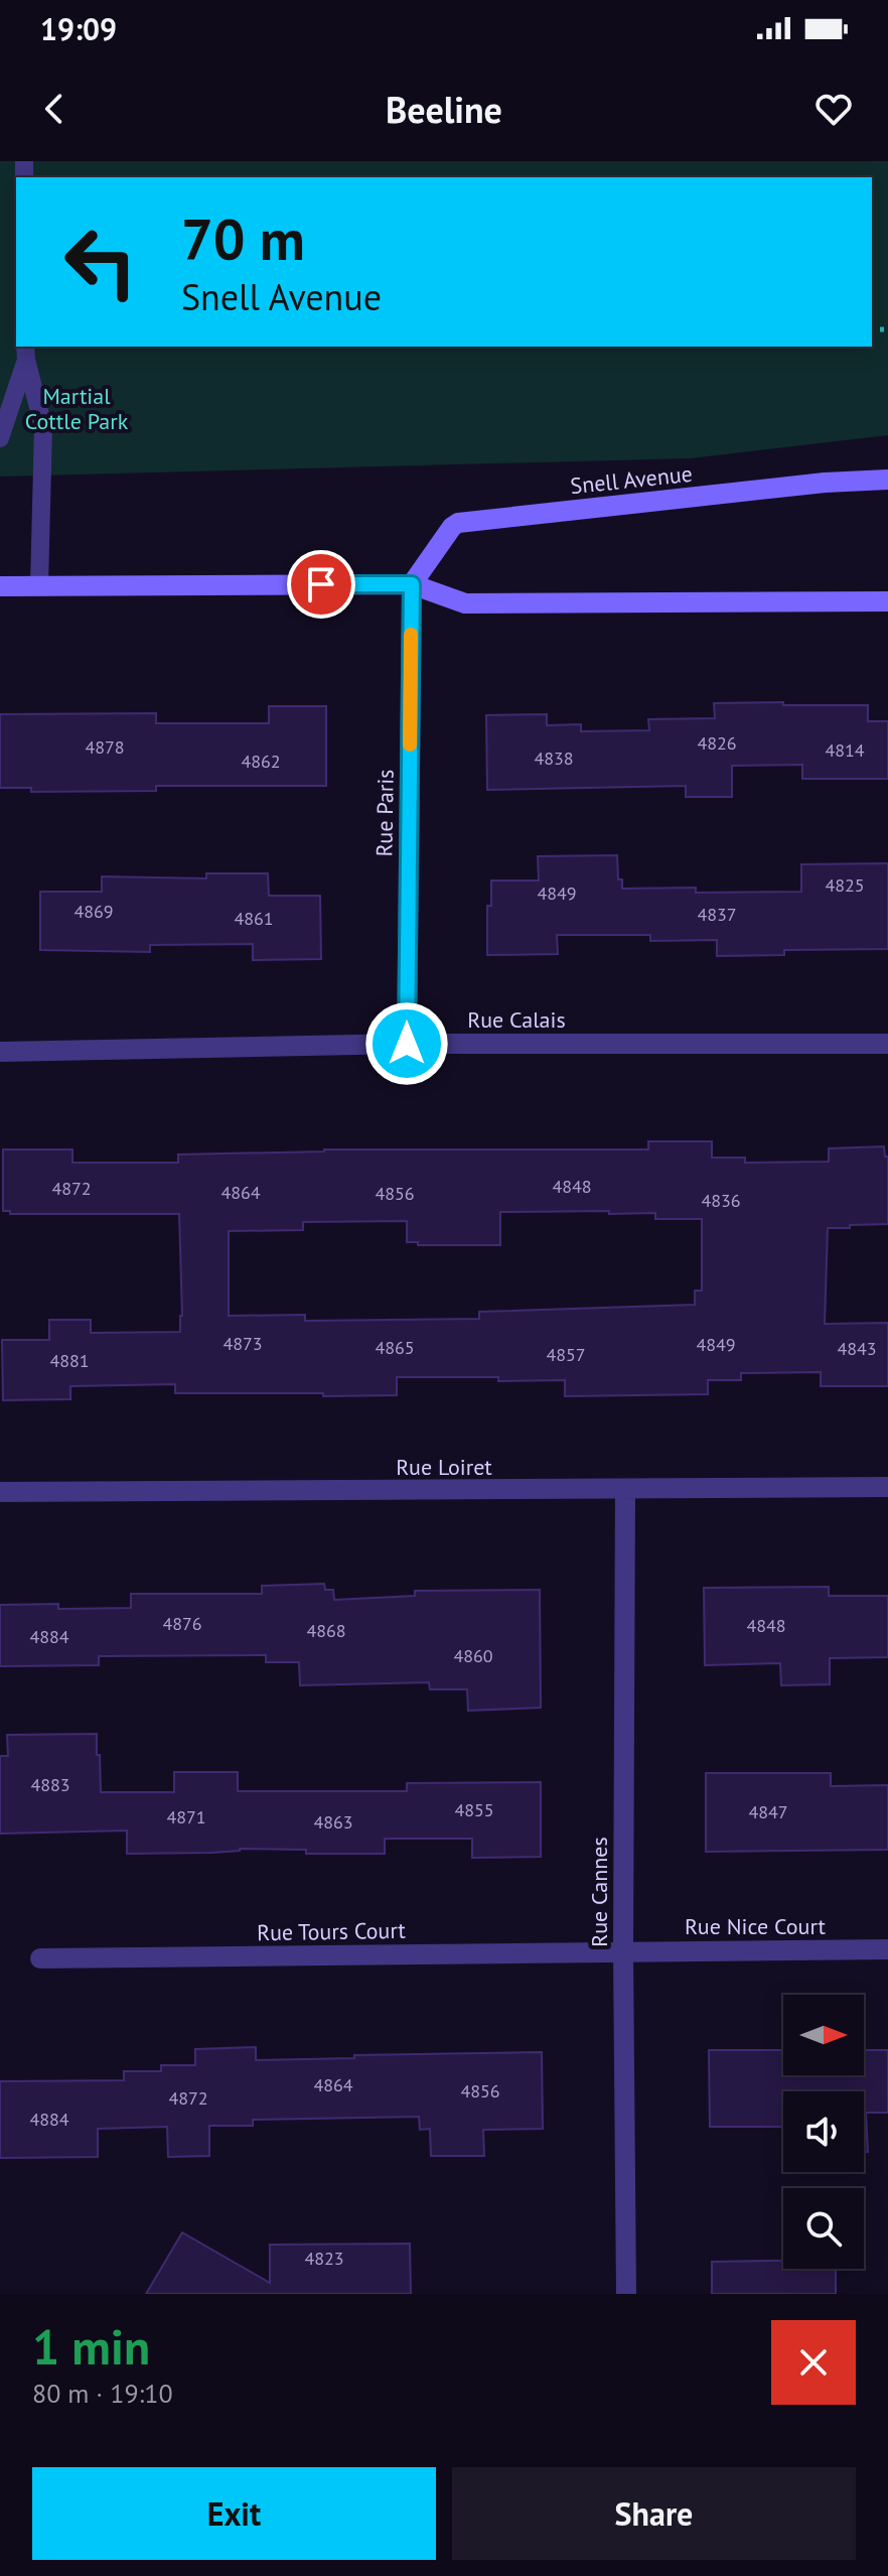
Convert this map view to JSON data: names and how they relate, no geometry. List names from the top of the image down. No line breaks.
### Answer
{"streets":{"main road":["Snell Avenue"],"street":["Rue Paris","Rue Calais","Rue Loiret","Rue Cannes","Rue Nice Court","Rue Tours Court"]},"crossings":[["Snell Avenue","Rue Paris"],["Rue Paris","Rue Calais"],["Rue Loiret","Rue Cannes"],["Rue Cannes","Rue Nice Court"],["Rue Cannes","Rue Tours Court"],["Rue Nice Court","Rue Tours Court"]],"parks":["Martial Cottle Park"],"house_numbers":["4826","4878","4814","4838","4862","4825","4849","4869","4837","4861","4848","4872","4864","4856","4836","4873","4849","4865","4843","4857","4881","4876","4848","4868","4884","4860","4883","4855","4847","4871","4863","4864","4856","4872","4884","4823"],"north":"right","page":{"status":"19:09","header":"Beeline","turn":["70 m","Snell Avenue"],"heading":["1 min","80 m · 19:10"],"buttons":["Exit","Share"]}}
